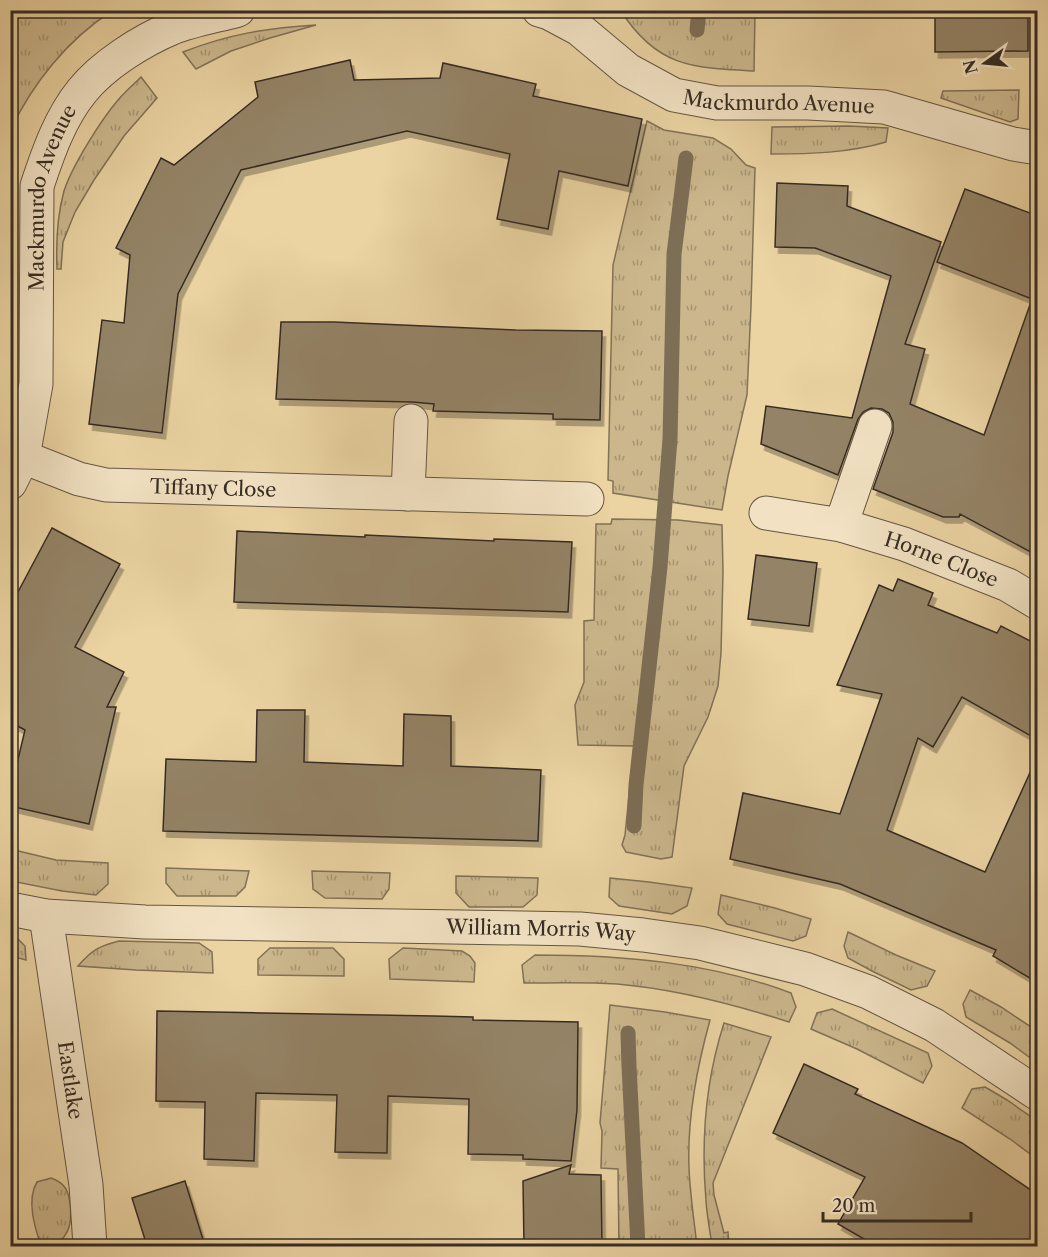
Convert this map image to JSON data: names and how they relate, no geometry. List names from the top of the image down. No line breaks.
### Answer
{"streets":{"street":["Mackmurdo Avenue","Tiffany Close","Horne Close","William Morris Way","Eastlake"]},"crossings":[["Mackmurdo Avenue","Tiffany Close"],["William Morris Way","Eastlake"]],"scale_bar":"20 m","north":"left"}
